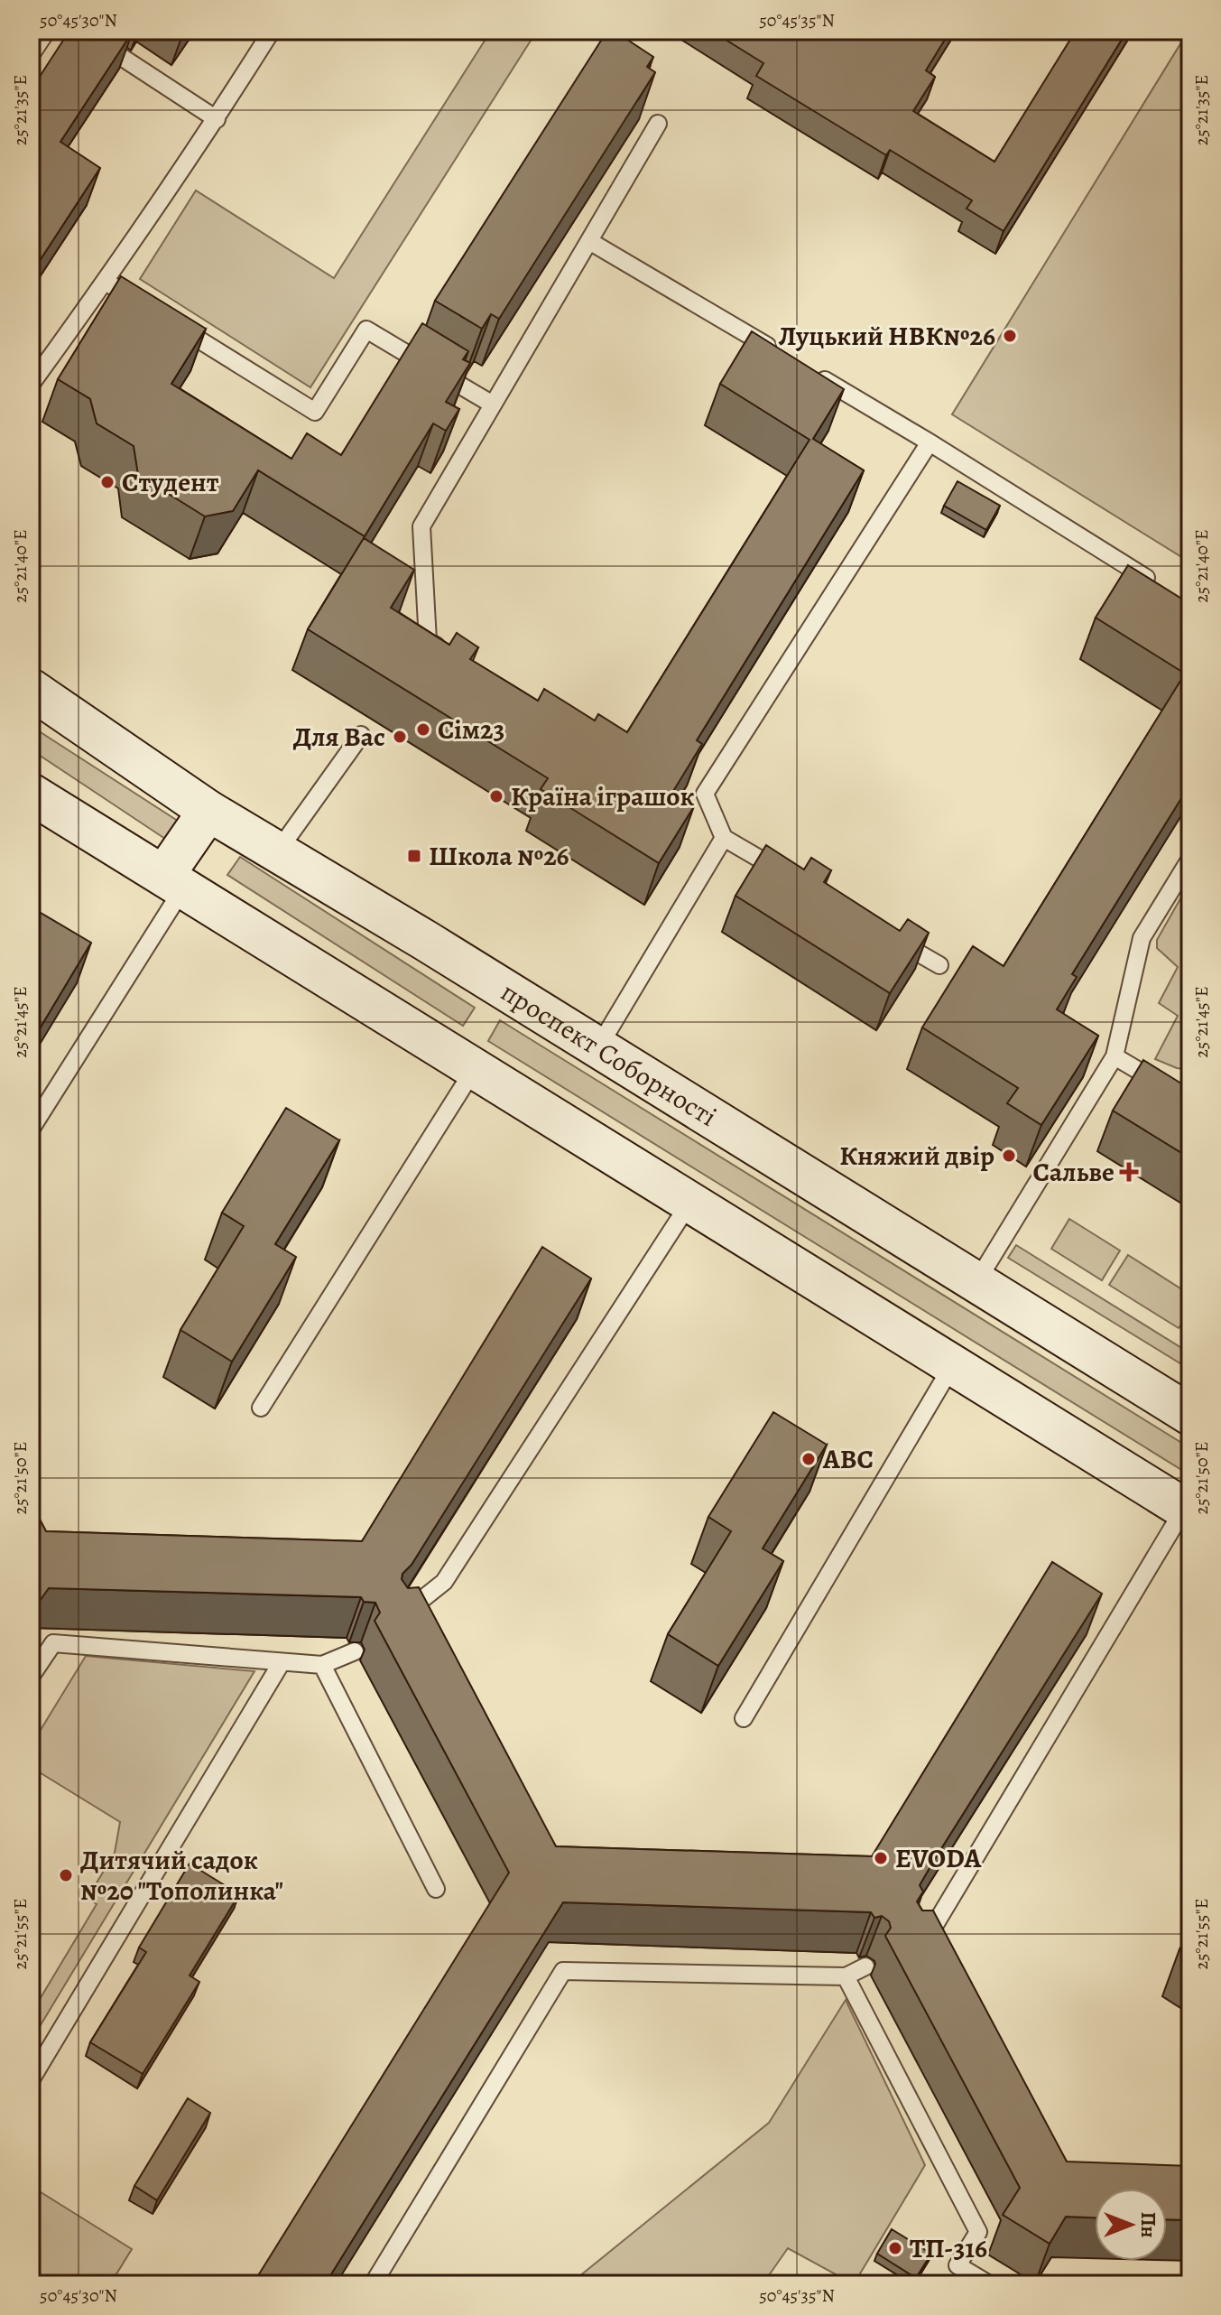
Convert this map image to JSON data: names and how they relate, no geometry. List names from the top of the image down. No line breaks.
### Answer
{"streets":{"main road":["проспект Соборності"]},"places":{"other":["Луцький НВК№26","Студент","Сім23","Для Вас","Країна іграшок","Княжий двір","АВС","EVODA","Дитячий садок №20 \"Тополинка\"","ТП-316"],"transit":["Школа №26"],"health":["Сальве"]},"north":"right","coordinates":["50°45'30\"N","50°45'35\"N","25°21'35\"E","25°21'40\"E","25°21'45\"E","25°21'50\"E","25°21'55\"E"]}
